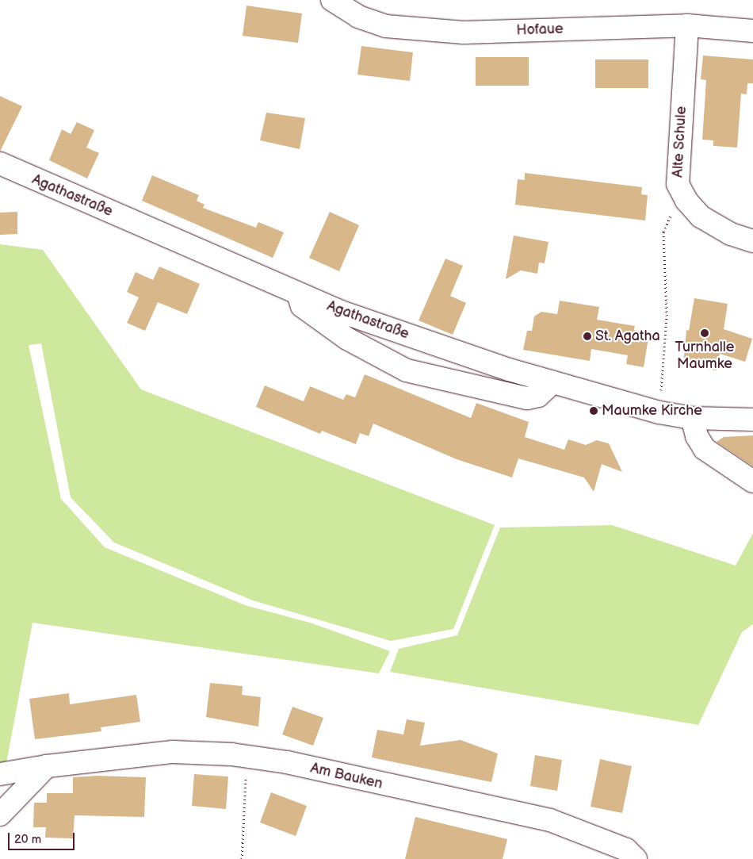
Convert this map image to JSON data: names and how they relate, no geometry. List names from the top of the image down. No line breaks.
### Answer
{"streets":{"street":["Hofaue","Alte Schule","Agathastraße","Am Bauken"]},"crossings":[["Hofaue","Alte Schule"]],"places":["Turnhalle Maumke","St. Agatha","Maumke Kirche"],"scale_bar":"20 m"}
